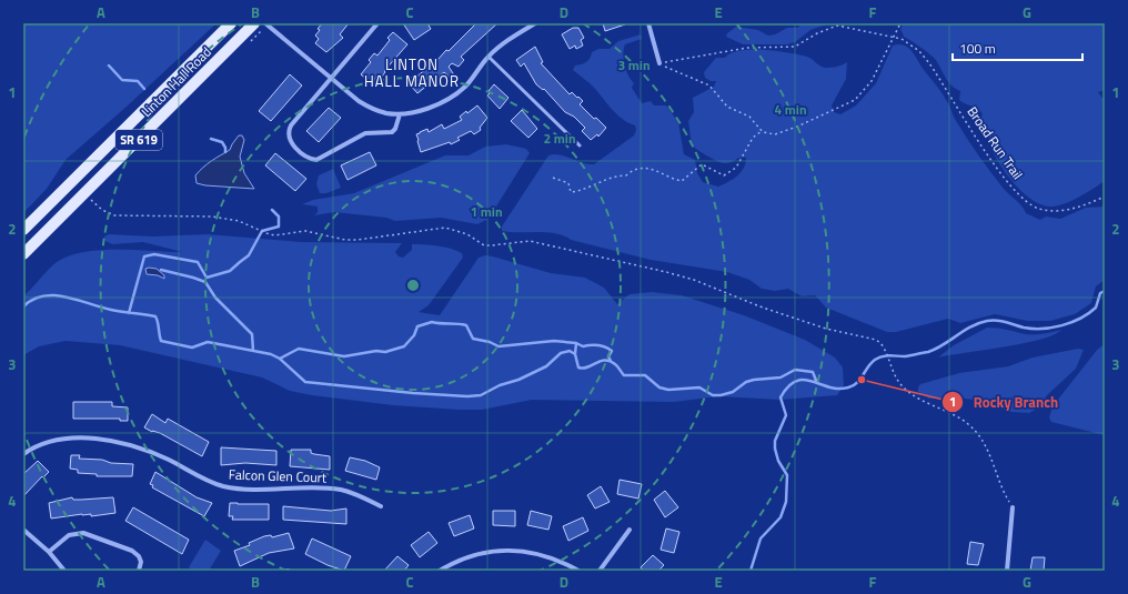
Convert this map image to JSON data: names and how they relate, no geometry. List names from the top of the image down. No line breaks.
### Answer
{"streets":{"main road":["Linton Hall Road","SR 619"],"street":["Falcon Glen Court"],"path":["Broad Run Trail"]},"districts":["LINTON HALL MANOR"],"places":["Rocky Branch"],"scale_bar":"100 m","grid":{"columns":["A","B","C","D","E","F","G"],"rows":["1","2","3","4"]},"rings":["3 min","4 min","2 min","1 min"]}
